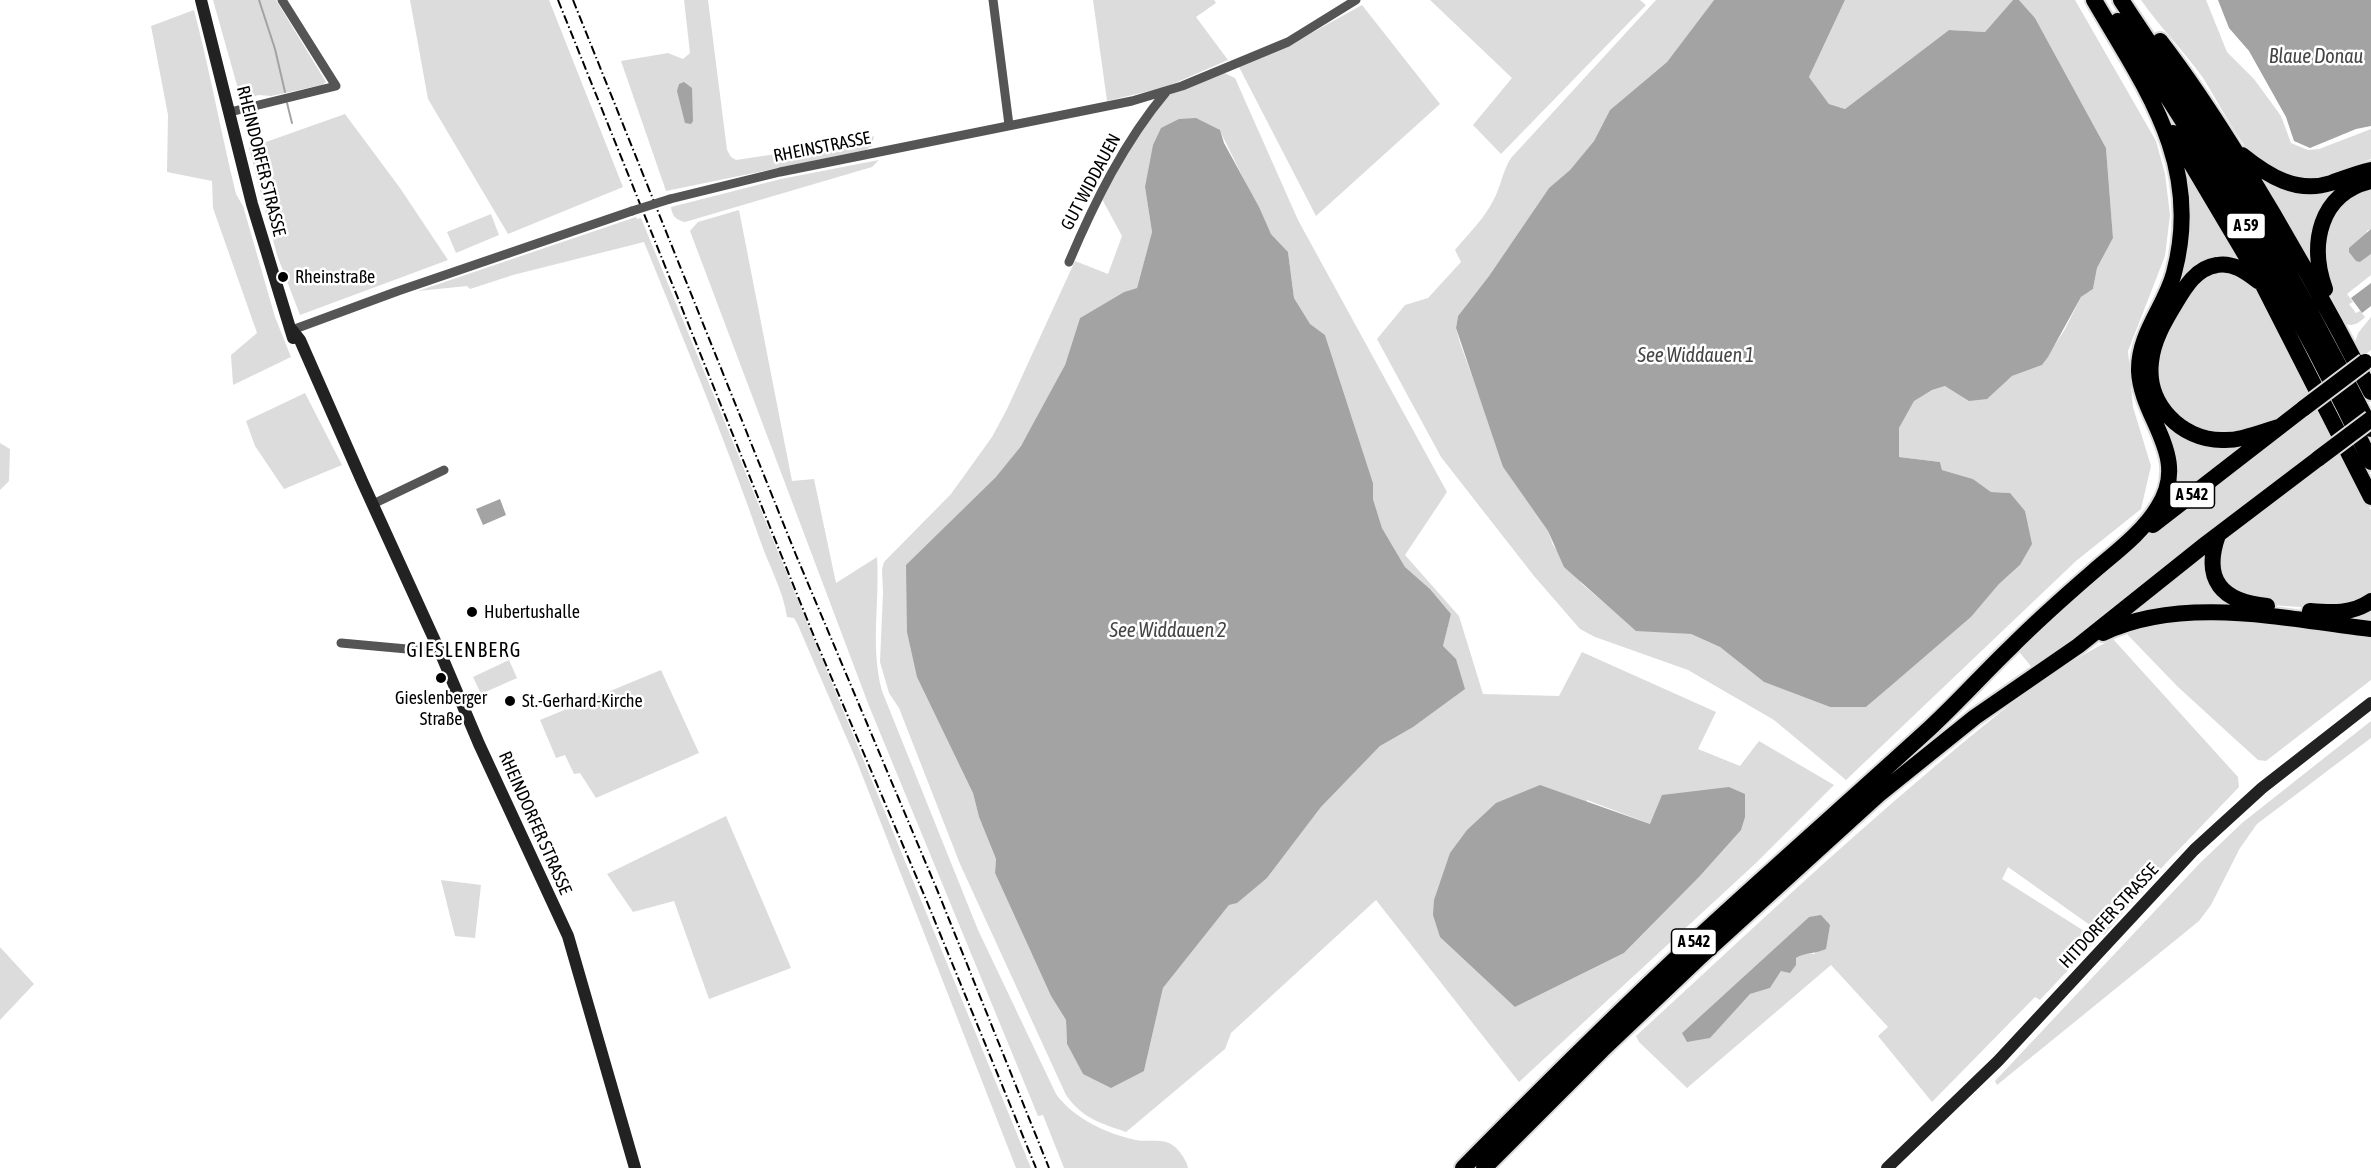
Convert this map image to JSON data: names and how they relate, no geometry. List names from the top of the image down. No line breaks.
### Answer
{"streets":{"highway":["A 59","A 542"],"main road":["RHEINDORFER STRASSE","HITDORFER STRASSE"],"street":["RHEINSTRASSE","GUT WIDDAUEN"]},"crossings":[["RHEINSTRASSE","RHEINDORFER STRASSE"],["RHEINSTRASSE","GUT WIDDAUEN"]],"districts":["GIESLENBERG"],"water":["Blaue Donau","See Widdauen 1","See Widdauen 2"],"places":["Rheinstraße","Hubertushalle","Gieslenberger Straße","St.-Gerhard-Kirche"]}
